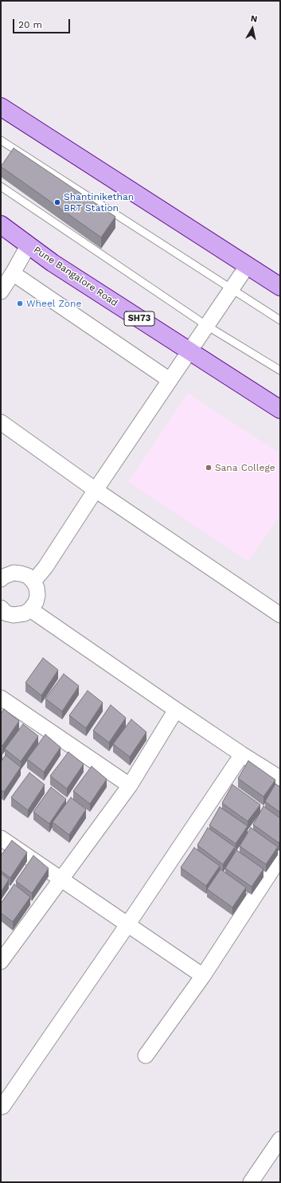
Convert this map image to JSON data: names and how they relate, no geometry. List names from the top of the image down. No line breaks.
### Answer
{"streets":{"main road":["Pune Bangalore Road","SH73"]},"places":["Shantinikethan BRT Station","Wheel Zone","Sana College"],"scale_bar":"20 m","north":"top"}
